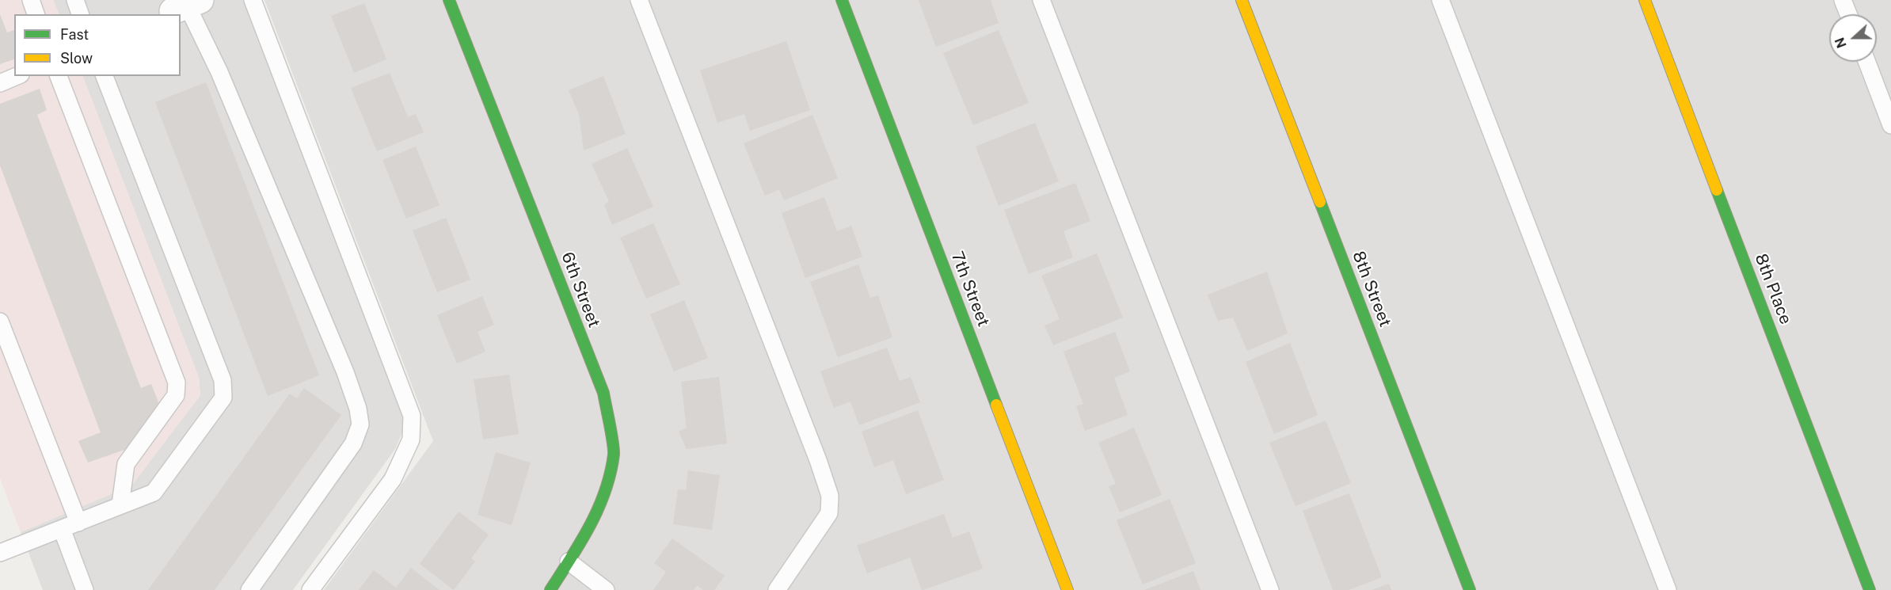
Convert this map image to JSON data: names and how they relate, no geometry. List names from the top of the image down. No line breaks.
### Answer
{"streets":{"street":["7th Street","8th Street","8th Place","6th Street"]},"legend":["Fast","Slow"],"north":"left"}
